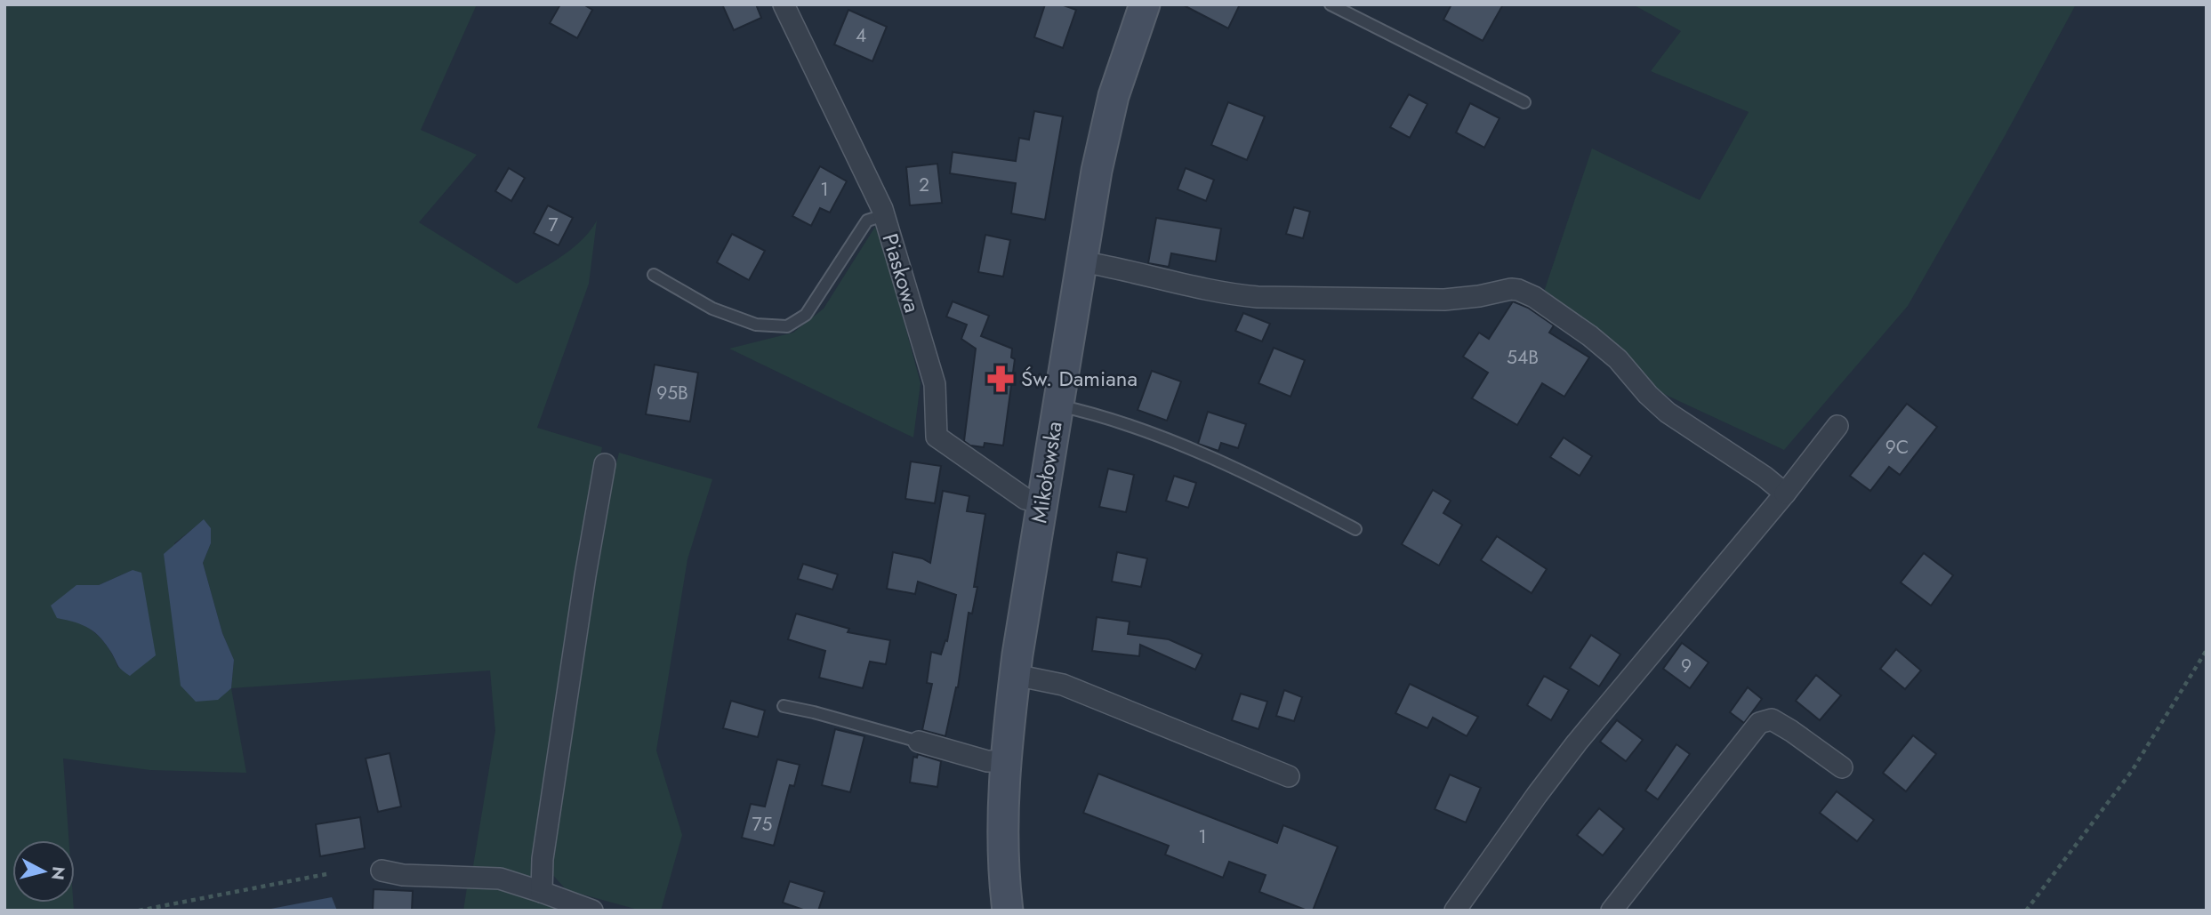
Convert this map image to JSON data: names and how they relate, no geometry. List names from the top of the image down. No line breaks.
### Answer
{"streets":{"main road":["Mikołowska"],"street":["Piaskowa"]},"crossings":[["Piaskowa","Mikołowska"]],"places":{"pharmacy":["Św. Damiana"]},"house_numbers":["4","2","1","7","54B","95B","9C","9","75","1"],"north":"right"}
